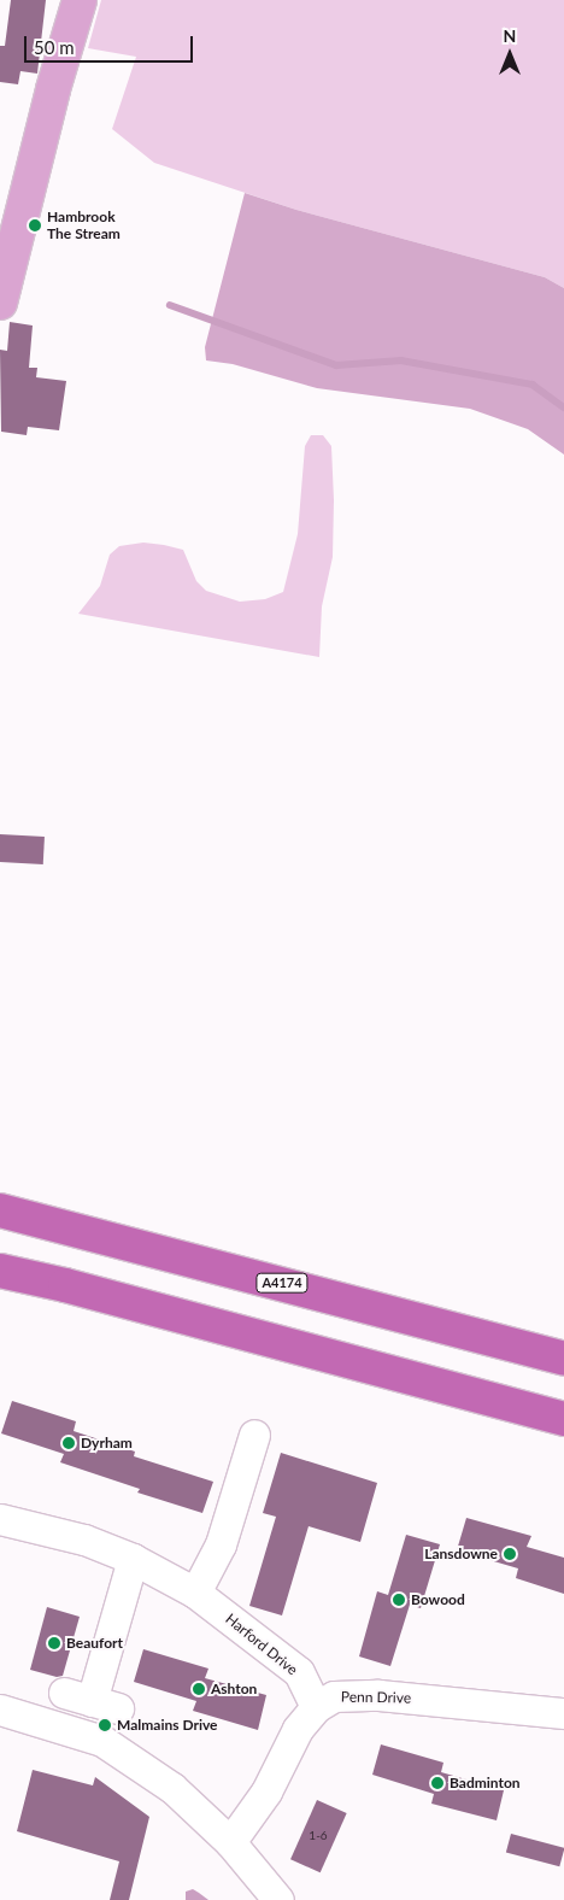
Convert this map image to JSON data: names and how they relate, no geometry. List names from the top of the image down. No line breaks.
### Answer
{"streets":{"highway":["A4174"],"street":["Harford Drive","Penn Drive"]},"crossings":[["Harford Drive","Penn Drive"]],"places":["Hambrook The Stream","Dyrham","Lansdowne","Bowood","Beaufort","Ashton","Malmains Drive","Badminton"],"house_numbers":["1-6"],"scale_bar":"50 m","north":"top"}
